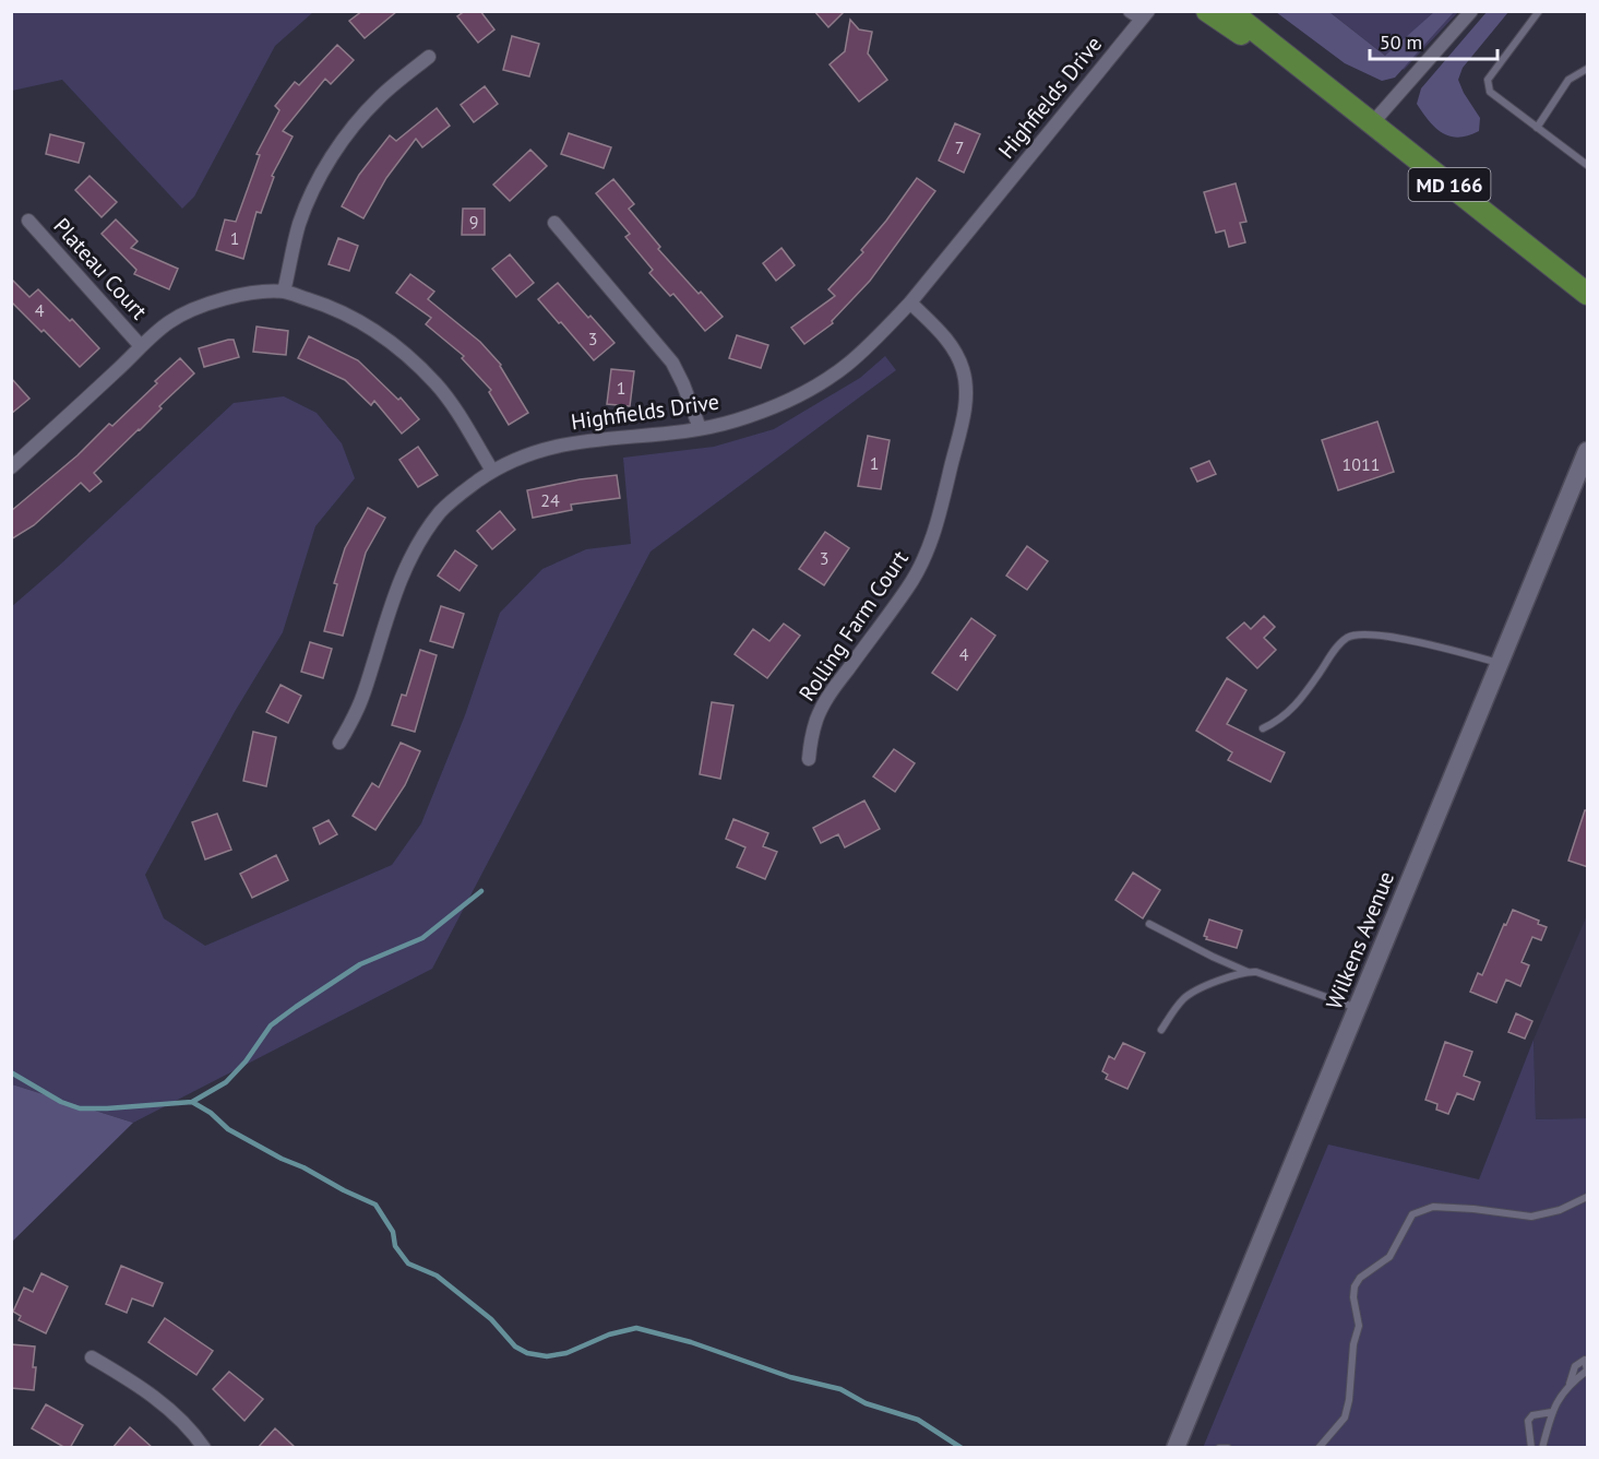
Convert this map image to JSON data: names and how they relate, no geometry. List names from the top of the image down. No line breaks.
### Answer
{"streets":{"main road":["MD 166","Wilkens Avenue"],"street":["Highfields Drive","Plateau Court","Rolling Farm Court"]},"crossings":[["Highfields Drive","Rolling Farm Court"]],"house_numbers":["7","9","1","4","3","1","1","1011","24","3","4"],"scale_bar":"50 m"}
